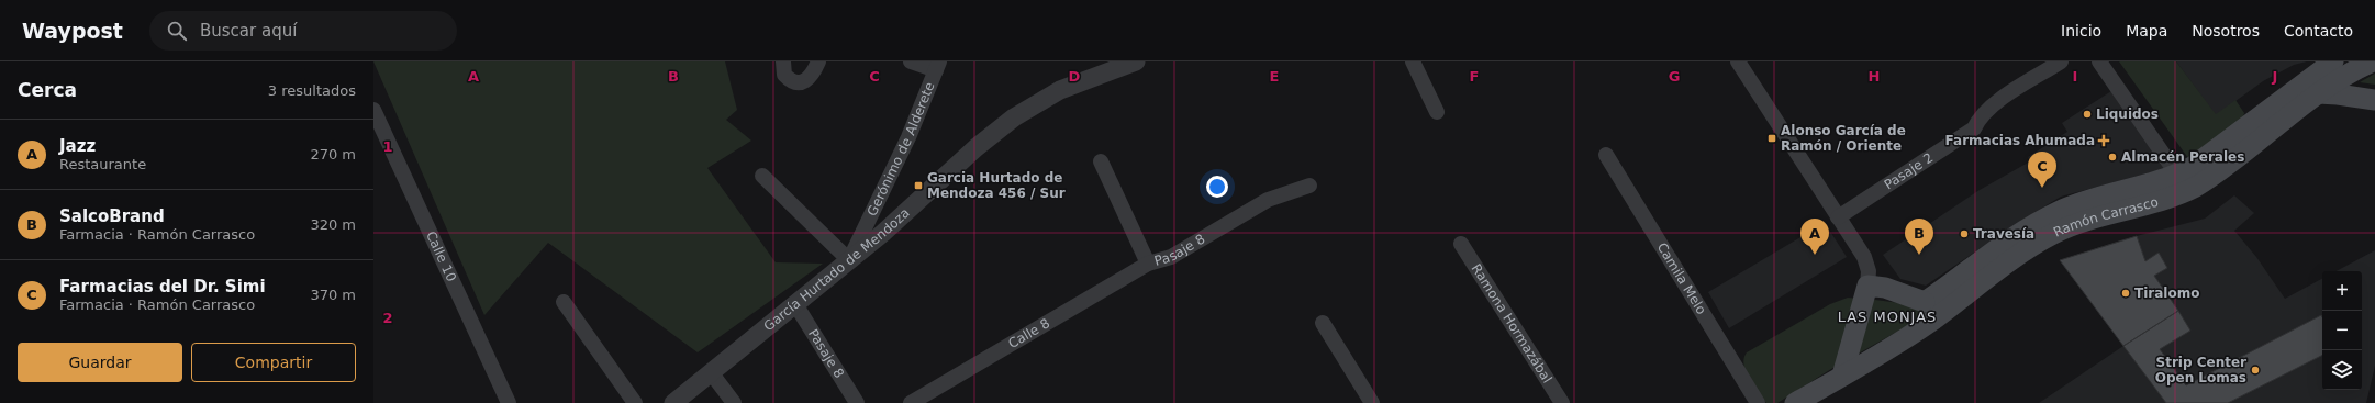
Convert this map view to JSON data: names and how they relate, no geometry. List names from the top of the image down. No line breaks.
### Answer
{"streets":{"main road":["Ramón Carrasco"],"street":["Gerónimo de Alderete","Pasaje 2","Pasaje 8","Calle 10","García Hurtado de Mendoza","Camila Melo","Ramona Hormazábal","Calle 8"]},"crossings":[["Gerónimo de Alderete","García Hurtado de Mendoza"],["Pasaje 8","García Hurtado de Mendoza"],["Pasaje 8","Calle 8"]],"districts":["LAS MONJAS"],"places":{"other":["Liquidos","Almacén Perales","Travesía","Tiralomo","Strip Center Open Lomas"],"transit":["Alonso García de Ramón / Oriente","Garcia Hurtado de Mendoza 456 / Sur"],"health":["Farmacias Ahumada"]},"page":{"header":"Waypost","search":"Buscar aquí","nav":["Inicio","Mapa","Nosotros","Contacto"],"heading":["Cerca","3 resultados"],"list":[{"mark":"A","name":"Jazz","note":"Restaurante","value":"270 m"},{"mark":"B","name":"SalcoBrand","note":"Farmacia · Ramón Carrasco","value":"320 m"},{"mark":"C","name":"Farmacias del Dr. Simi","note":"Farmacia · Ramón Carrasco","value":"370 m"}],"pins":["C","A","B"],"map_buttons":["+","−"],"buttons":["Guardar","Compartir"]},"grid":{"columns":["A","B","C","D","E","F","G","H","I","J"],"rows":["1","2"]}}
